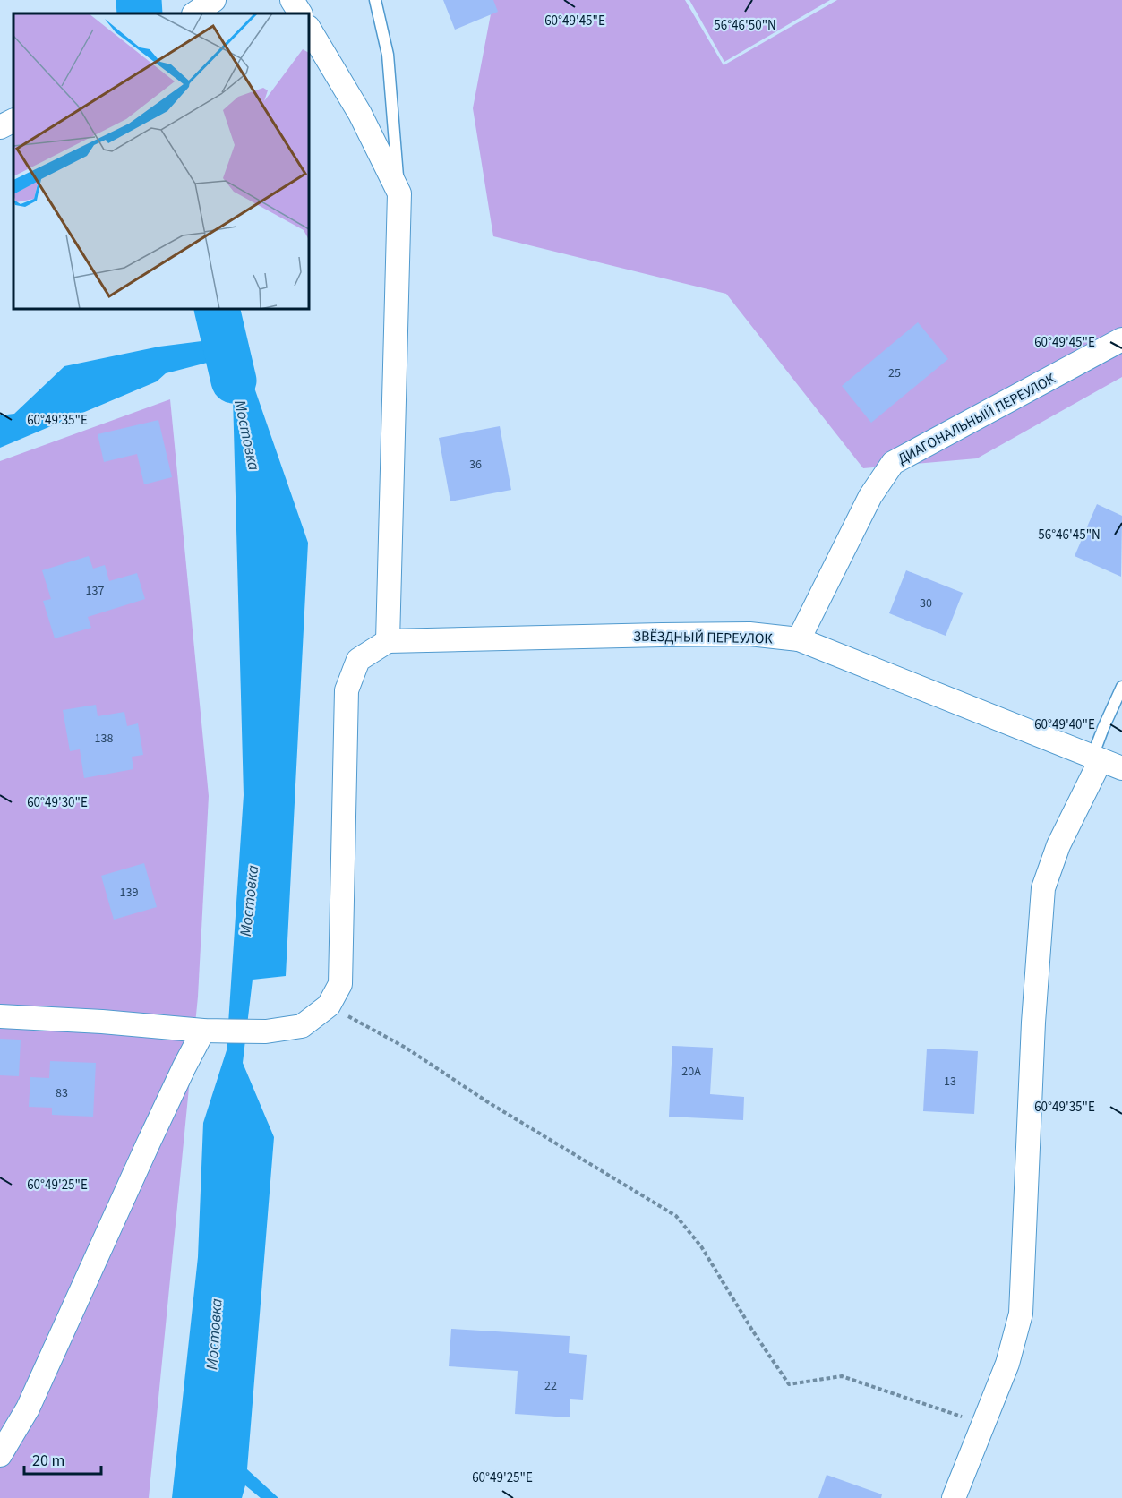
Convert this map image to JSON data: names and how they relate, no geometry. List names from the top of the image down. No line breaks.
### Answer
{"streets":{"street":["ДИАГОНАЛЬНЫЙ ПЕРЕУЛОК","ЗВЁЗДНЫЙ ПЕРЕУЛОК"]},"crossings":[["ДИАГОНАЛЬНЫЙ ПЕРЕУЛОК","ЗВЁЗДНЫЙ ПЕРЕУЛОК"]],"water":["Мостовка"],"house_numbers":["25","36","137","30","138","139","20А","13","83","22"],"scale_bar":"20 m","coordinates":["60°49'45\"E","56°46'50\"N","60°49'35\"E","56°46'45\"N","60°49'40\"E","60°49'30\"E","60°49'25\"E"]}
